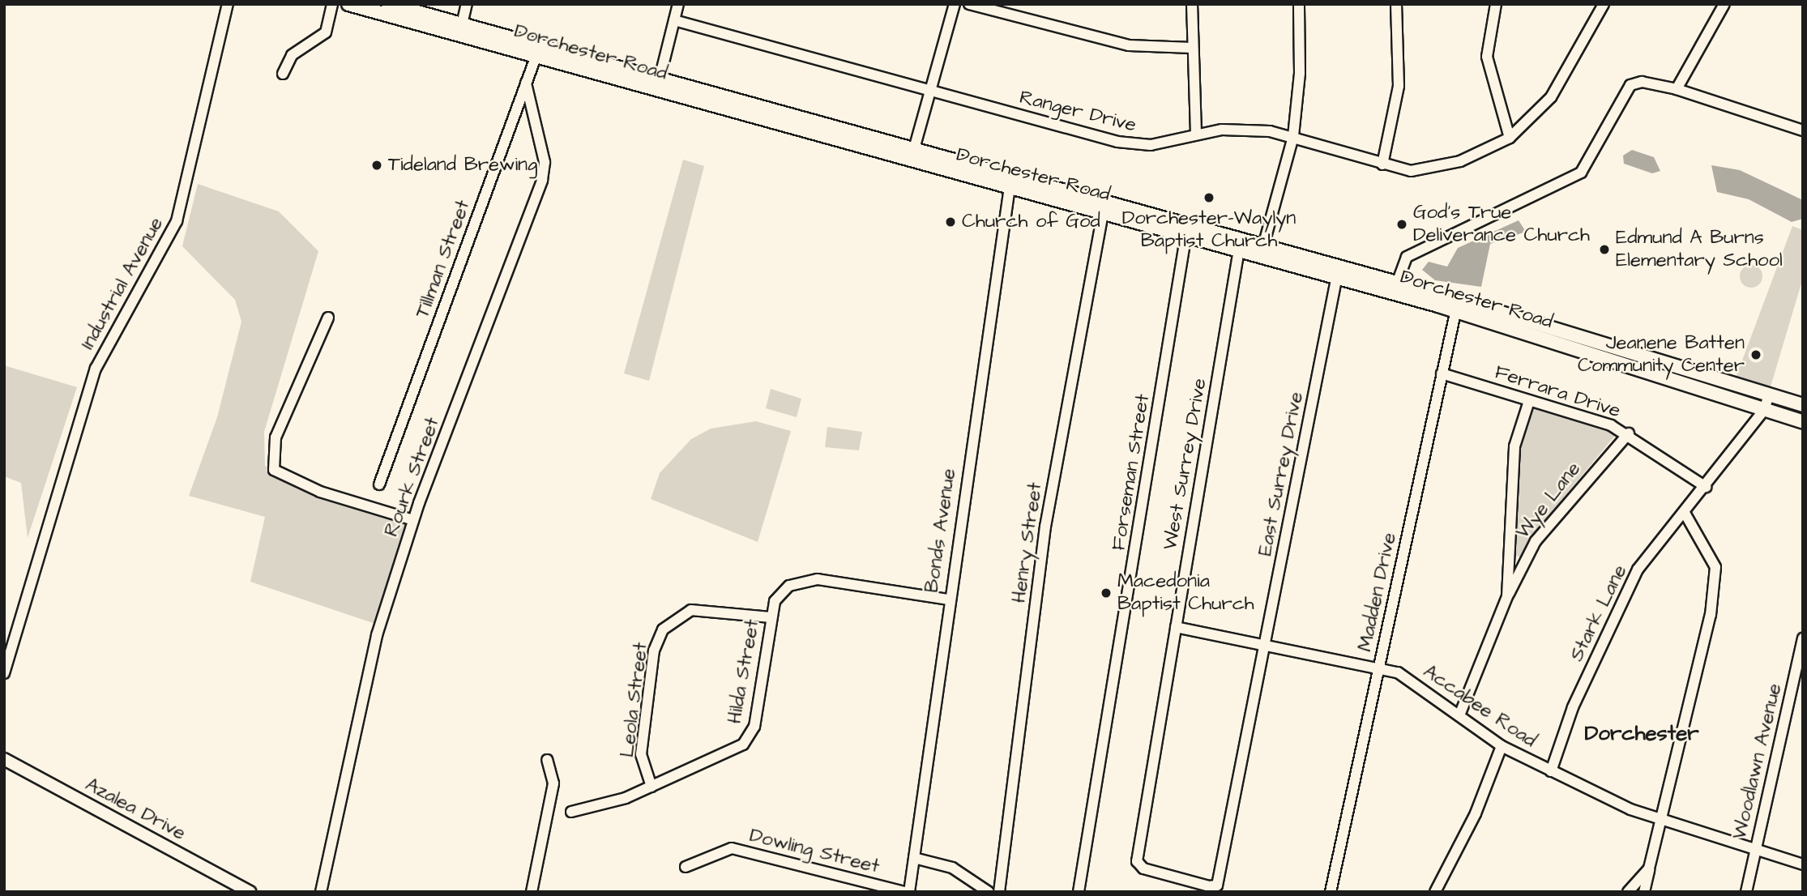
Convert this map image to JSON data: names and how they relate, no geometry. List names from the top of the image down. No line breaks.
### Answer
{"streets":{"main road":["Dorchester Road"],"street":["Ranger Drive","Tillman Street","Industrial Avenue","Ferrara Drive","West Surrey Drive","Forseman Street","East Surrey Drive","Rourk Street","Wye Lane","Bonds Avenue","Henry Street","Madden Drive","Stark Lane","Hilda Street","Leola Street","Accabee Road","Woodlawn Avenue","Azalea Drive","Dowling Street"]},"crossings":[["Dorchester Road","Tillman Street"],["Dorchester Road","West Surrey Drive"],["Dorchester Road","Forseman Street"],["Dorchester Road","East Surrey Drive"],["Dorchester Road","Bonds Avenue"],["Dorchester Road","Henry Street"],["Dorchester Road","Madden Drive"],["Tillman Street","Rourk Street"],["Ferrara Drive","Wye Lane"],["Ferrara Drive","Madden Drive"],["Ferrara Drive","Stark Lane"],["West Surrey Drive","East Surrey Drive"],["West Surrey Drive","Accabee Road"],["East Surrey Drive","Accabee Road"],["Wye Lane","Accabee Road"],["Bonds Avenue","Hilda Street"],["Madden Drive","Accabee Road"],["Stark Lane","Accabee Road"],["Hilda Street","Leola Street"],["Accabee Road","Woodlawn Avenue"]],"districts":["Dorchester"],"places":["Tideland Brewing","Dorchester-Waylyn Baptist Church","Church of God","God's True Deliverance Church","Edmund A Burns Elementary School","Jeanene Batten Community Center","Macedonia Baptist Church"]}
